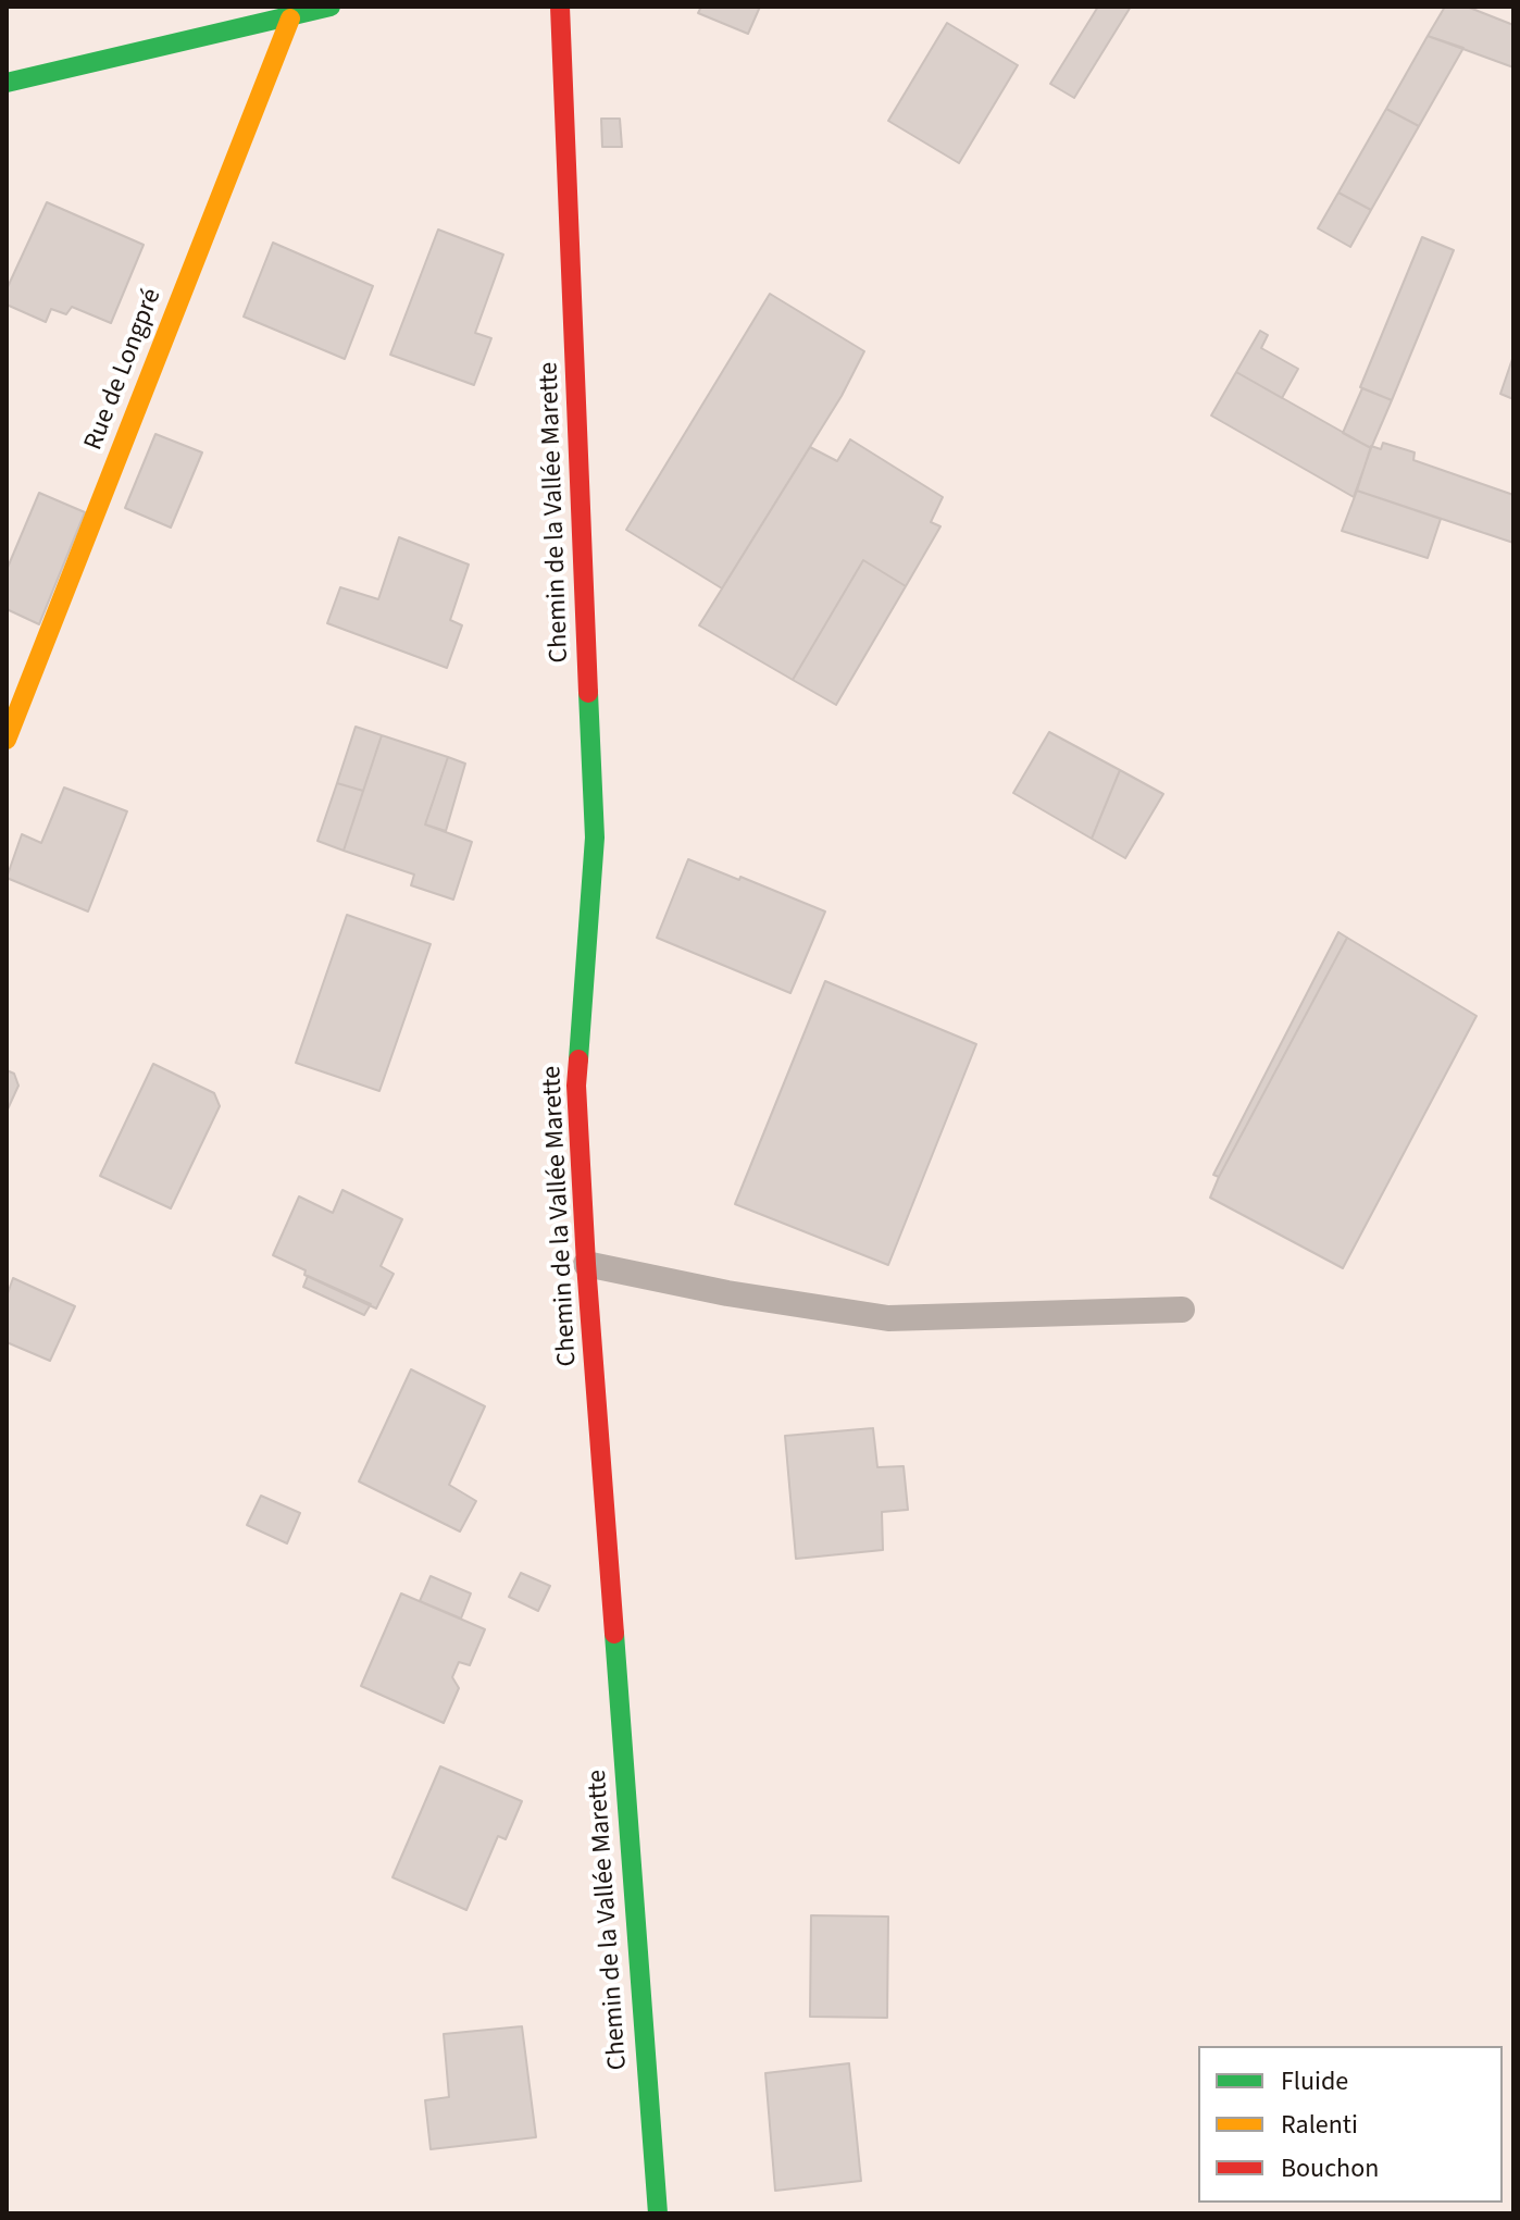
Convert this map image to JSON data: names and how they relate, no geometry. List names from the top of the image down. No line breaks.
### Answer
{"streets":{"street":["Rue de Longpré","Chemin de la Vallée Marette"]},"legend":["Fluide","Ralenti","Bouchon"]}
